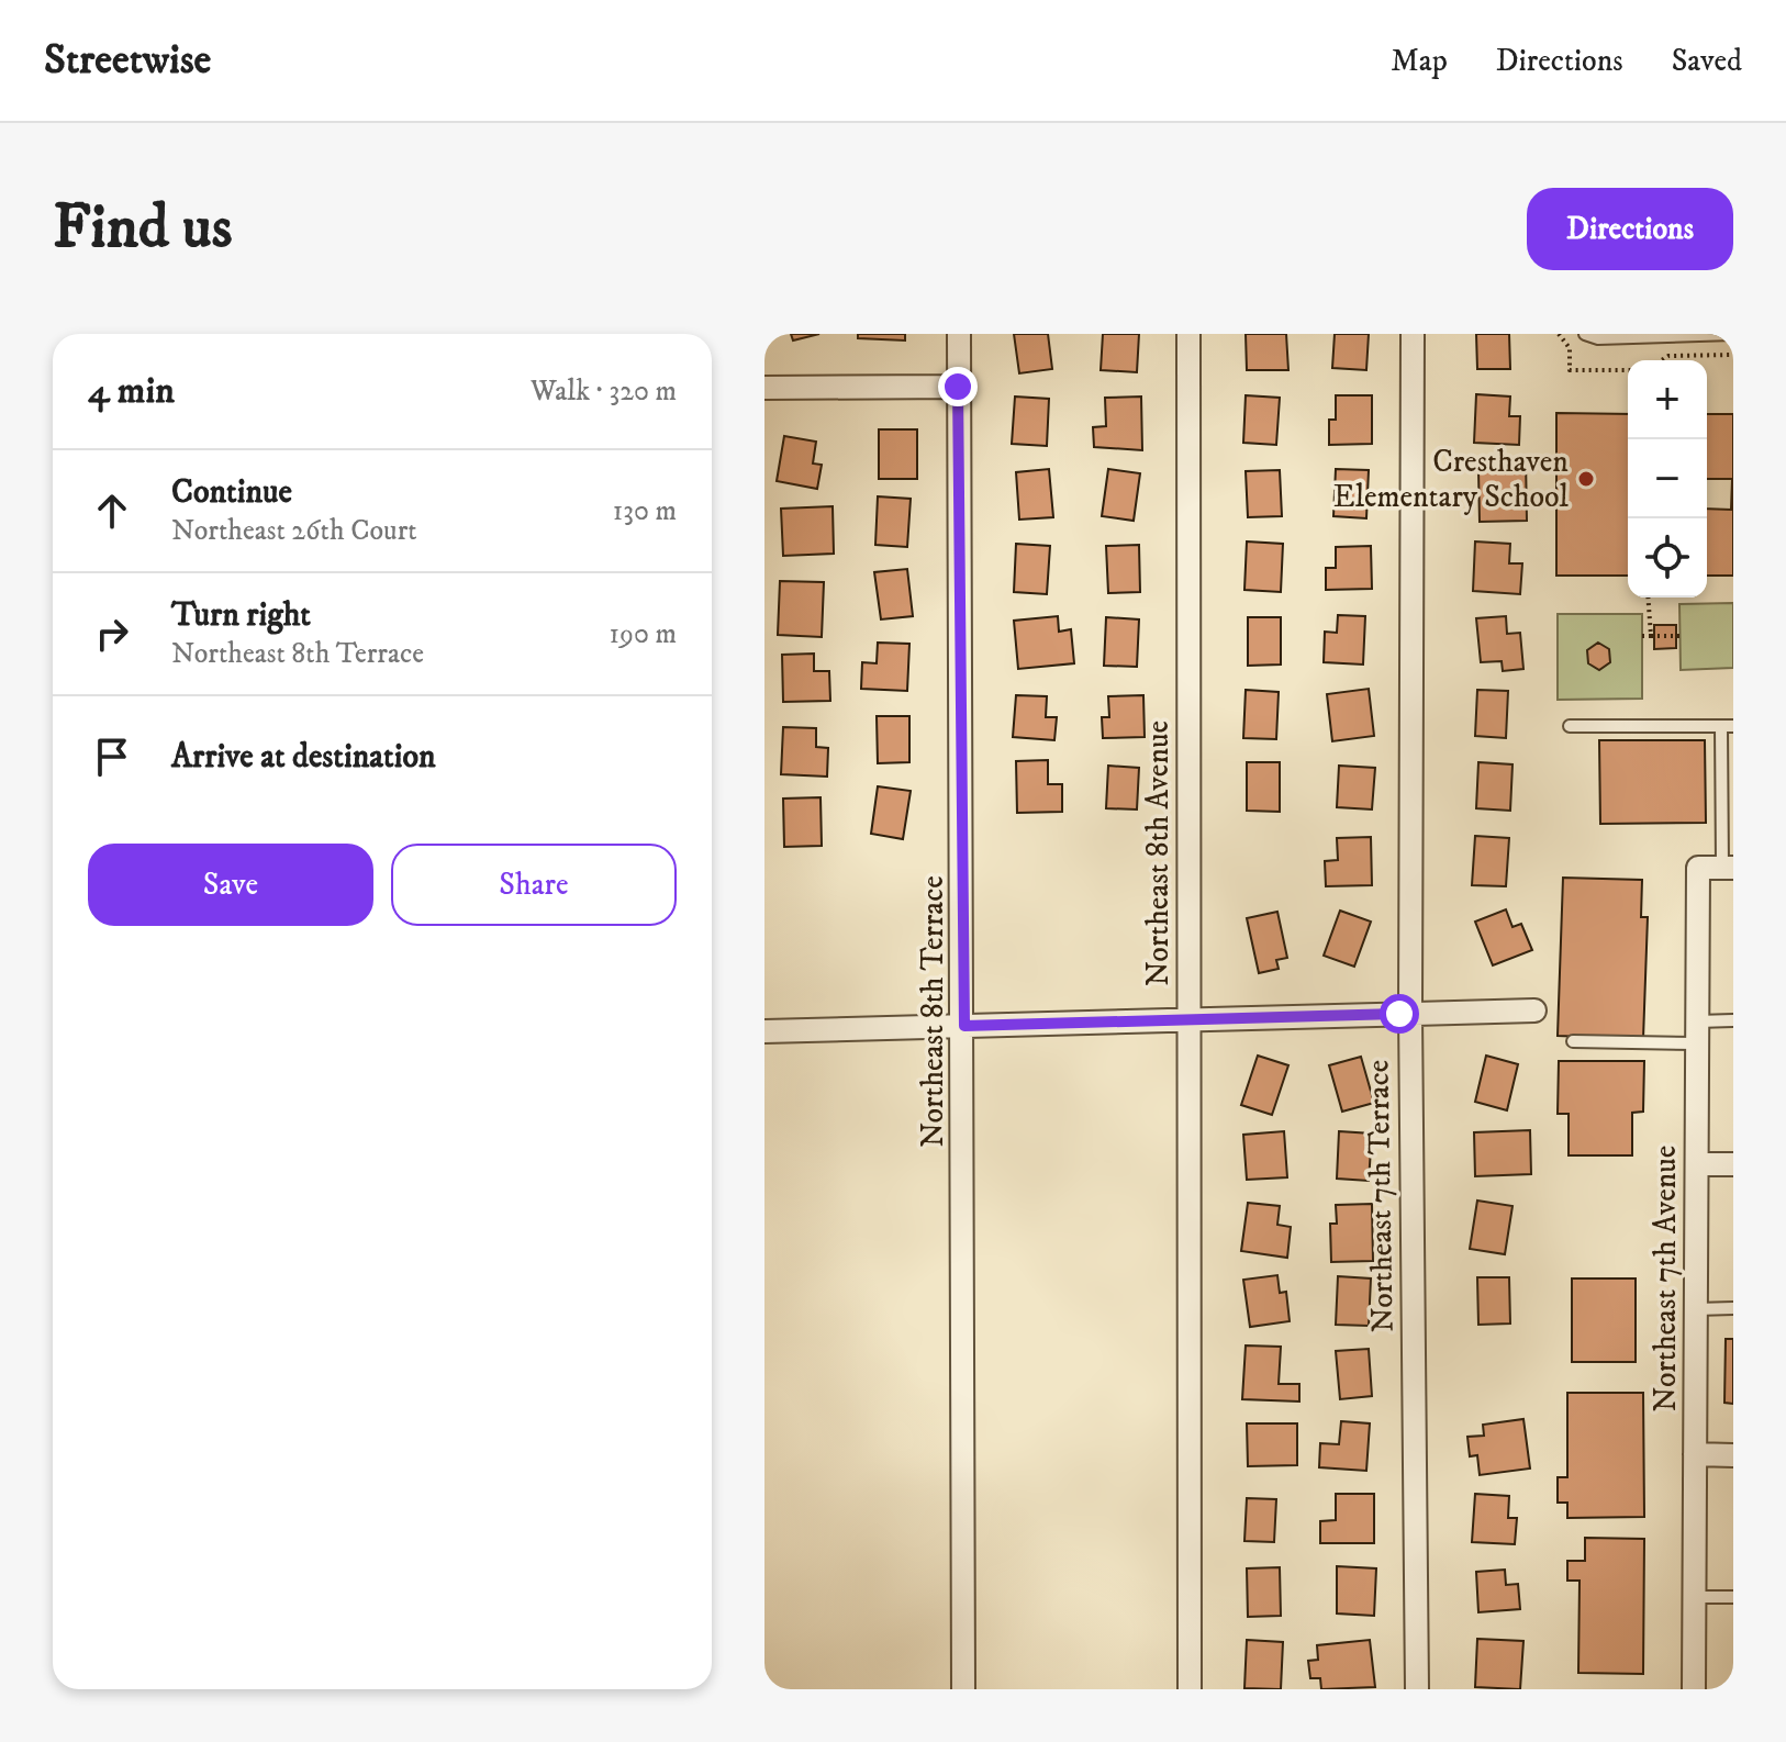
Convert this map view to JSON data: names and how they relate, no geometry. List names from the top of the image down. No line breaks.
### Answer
{"streets":{"street":["Northeast 8th Avenue","Northeast 8th Terrace","Northeast 7th Terrace","Northeast 7th Avenue"]},"places":["Cresthaven Elementary School"],"page":{"header":"Streetwise","nav":["Map","Directions","Saved"],"buttons":["Directions",["Save","Share"]],"title":"Find us","heading":["4 min","Walk · 320 m"],"map_buttons":["+","−"],"list":[["Continue","Northeast 26th Court","130 m"],["Turn right","Northeast 8th Terrace","190 m"],"Arrive at destination"]}}
